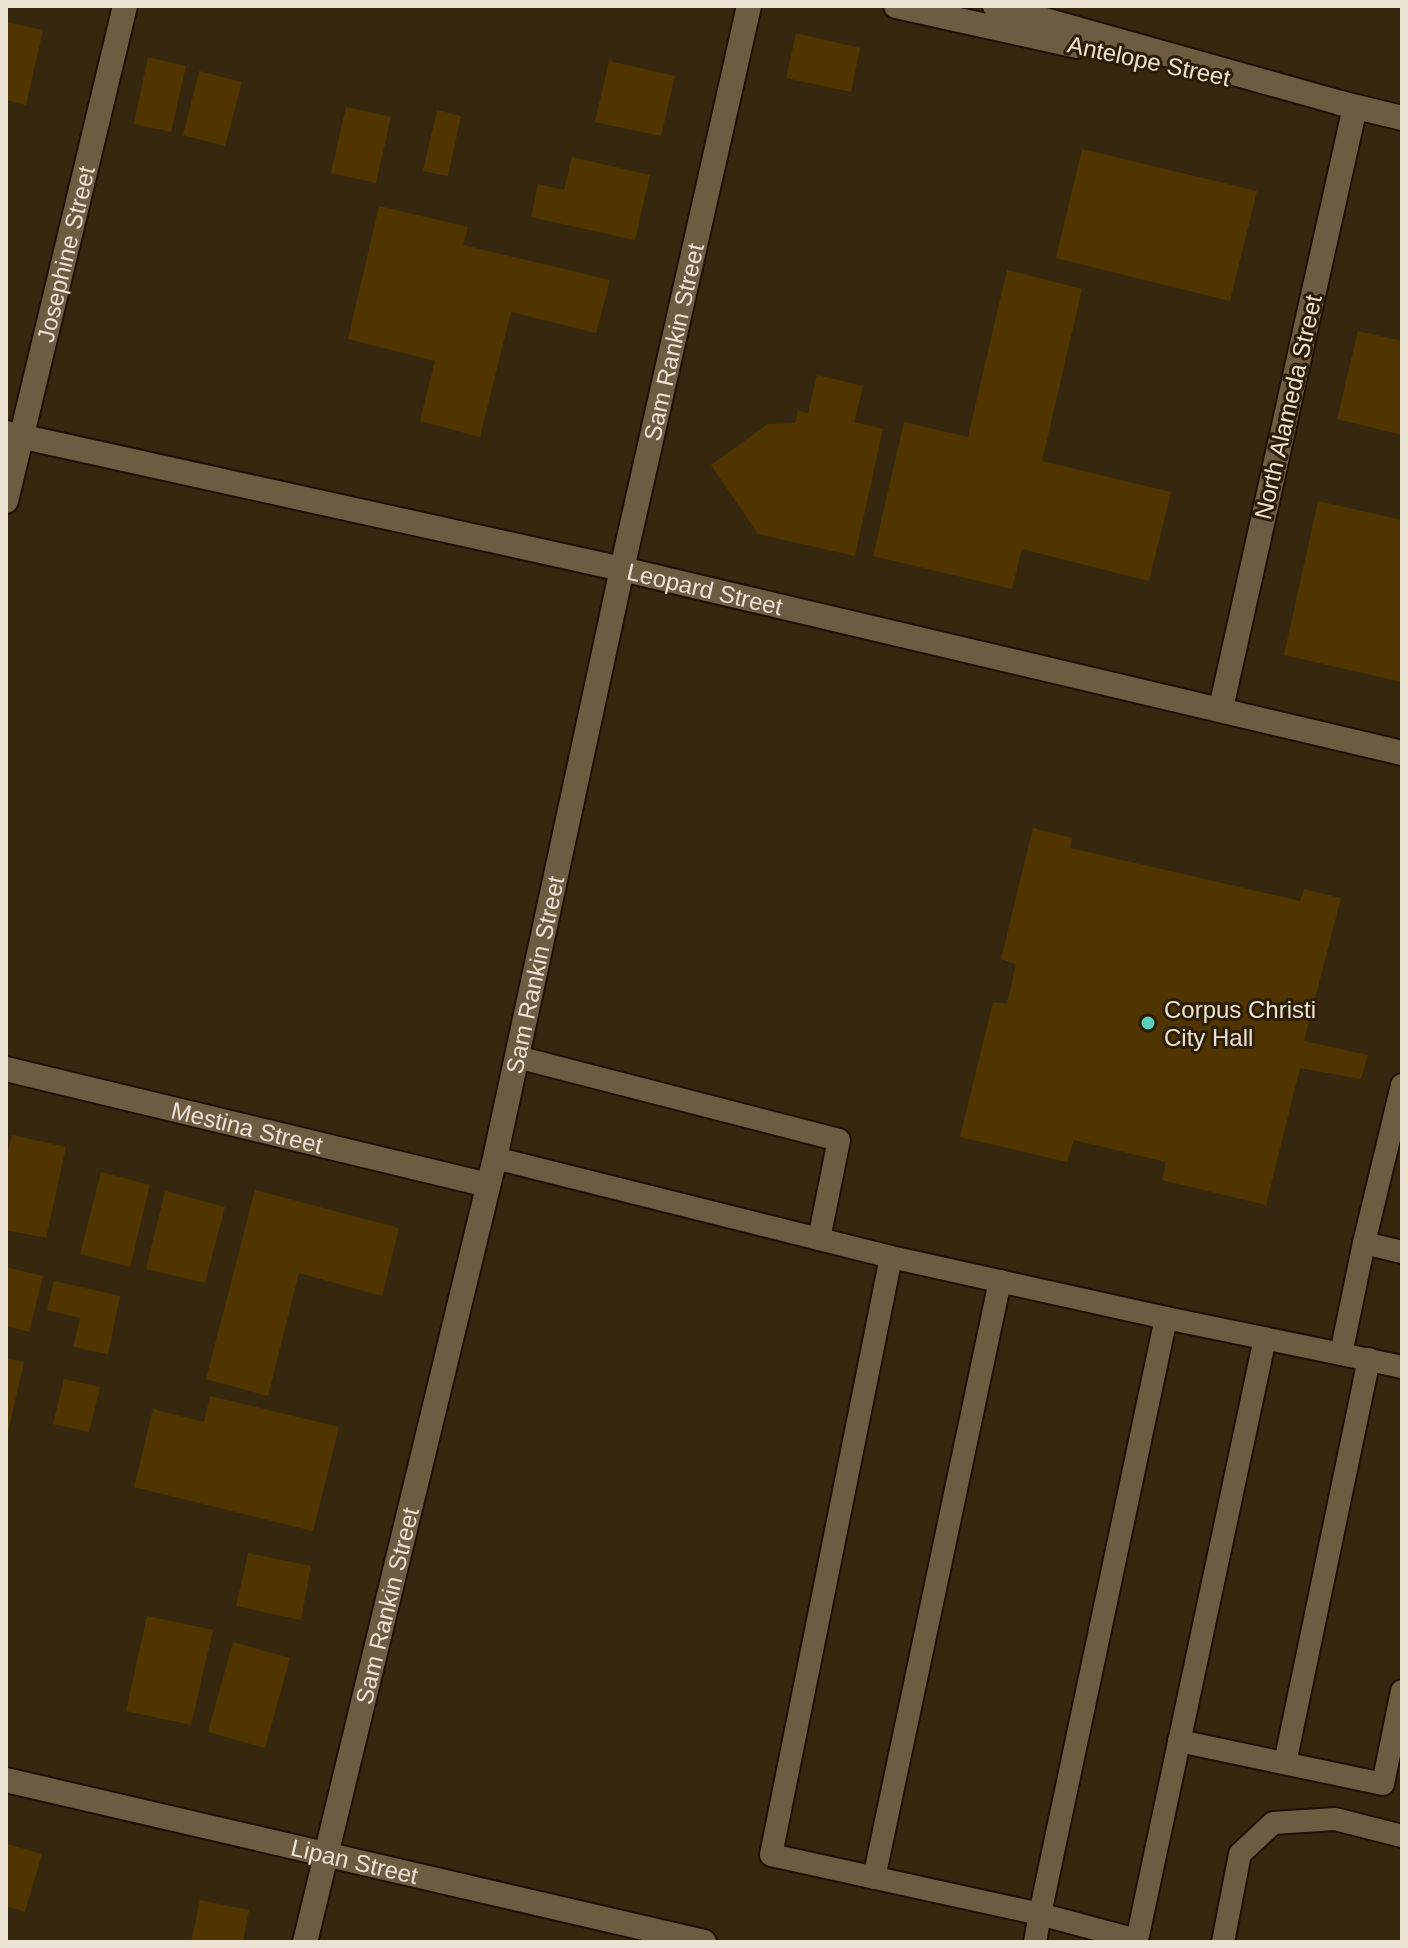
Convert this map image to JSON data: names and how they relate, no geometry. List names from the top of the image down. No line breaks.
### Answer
{"streets":{"street":["Antelope Street","Josephine Street","Sam Rankin Street","North Alameda Street","Leopard Street","Mestina Street","Lipan Street"]},"crossings":[["Antelope Street","North Alameda Street"],["Josephine Street","Leopard Street"],["Sam Rankin Street","Leopard Street"],["Sam Rankin Street","Mestina Street"],["Sam Rankin Street","Lipan Street"],["North Alameda Street","Leopard Street"]],"places":["Corpus Christi City Hall"]}
